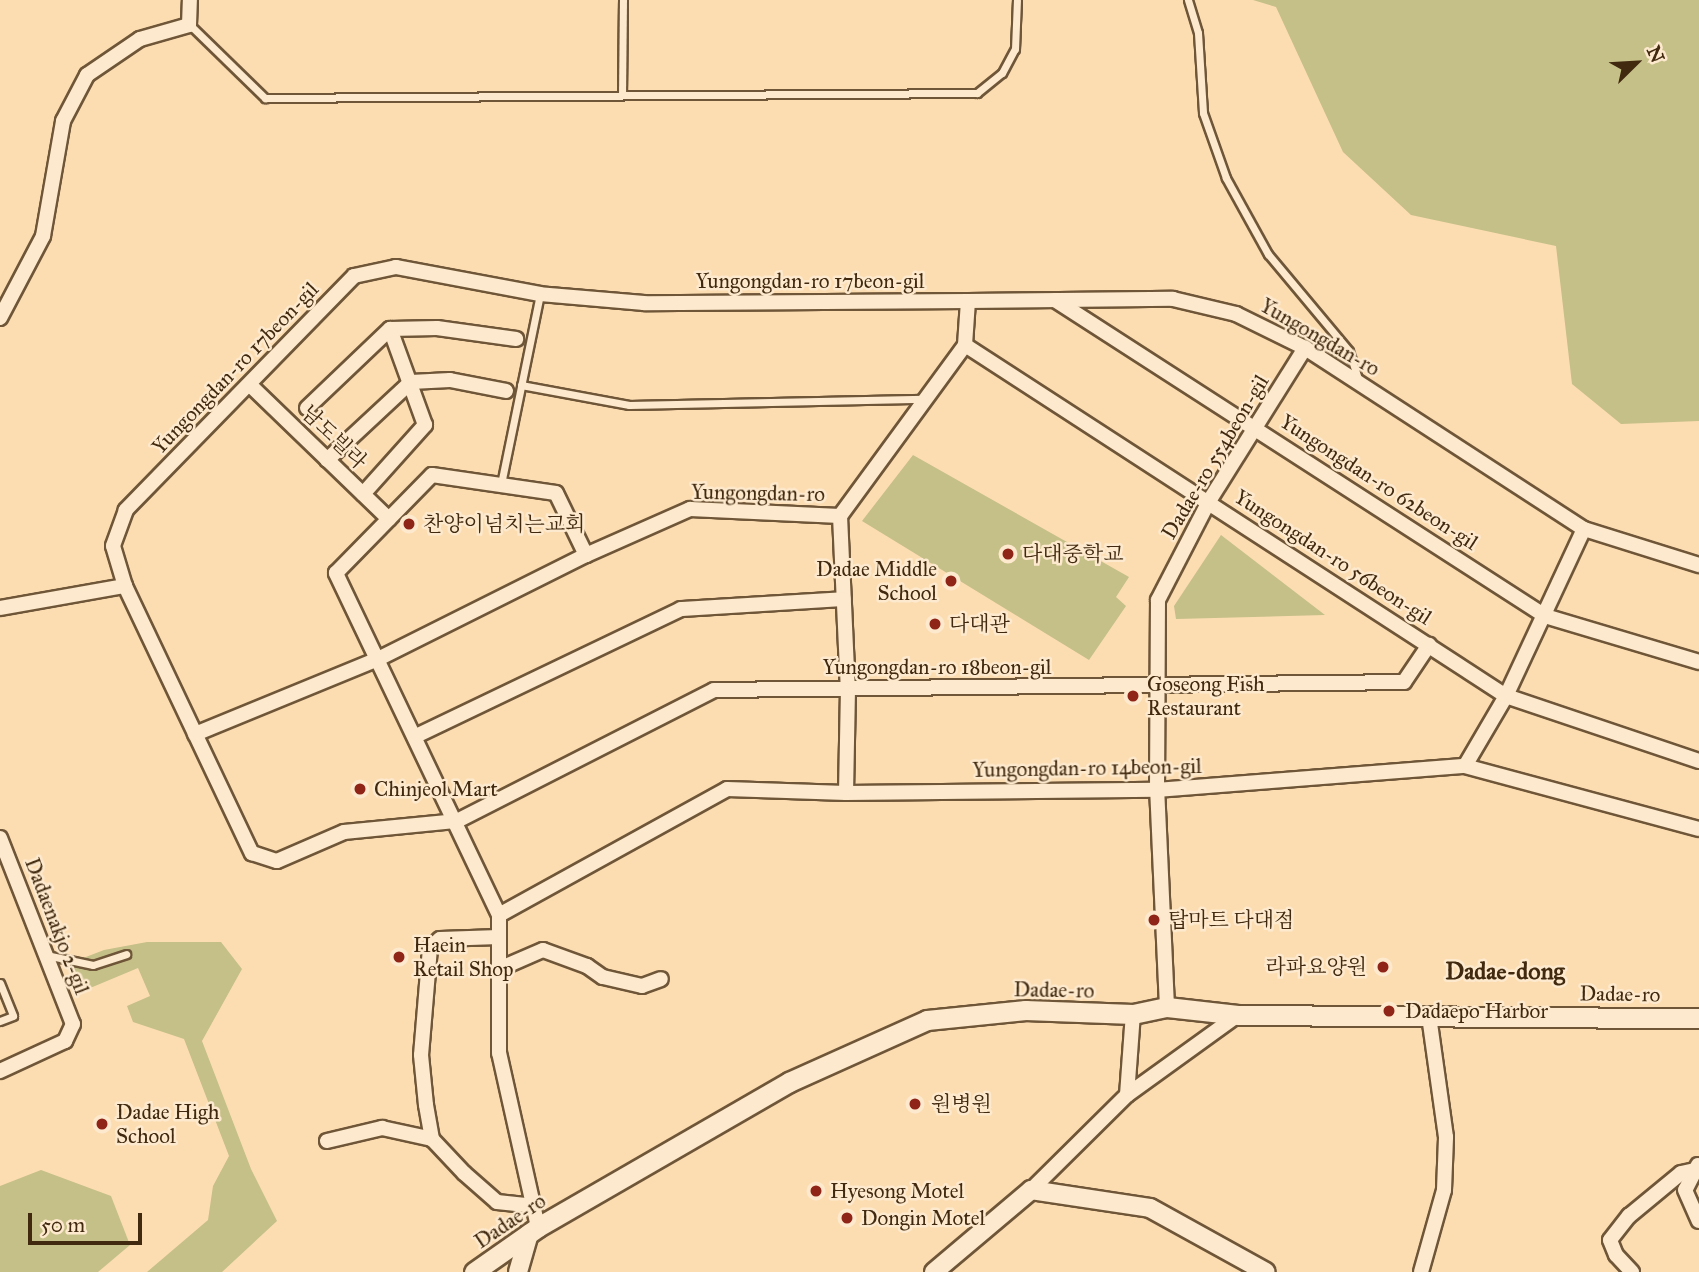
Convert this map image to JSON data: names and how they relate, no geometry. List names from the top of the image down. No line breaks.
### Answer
{"streets":{"main road":["Dadae-ro"],"street":["Yungongdan-ro 17beon-gil","Yungongdan-ro","남도빌라","Dadae-ro 554beon-gil","Yungongdan-ro 62beon-gil","Yungongdan-ro 56beon-gil","Yungongdan-ro 18beon-gil","Yungongdan-ro 14beon-gil","Dadaenakjo 2-gil"]},"crossings":[["Yungongdan-ro 17beon-gil","Yungongdan-ro"],["Yungongdan-ro 17beon-gil","남도빌라"],["Yungongdan-ro 17beon-gil","Yungongdan-ro 18beon-gil"],["Yungongdan-ro","Dadae-ro 554beon-gil"],["Yungongdan-ro","Yungongdan-ro 62beon-gil"],["Yungongdan-ro","Yungongdan-ro 56beon-gil"],["Dadae-ro 554beon-gil","Yungongdan-ro 62beon-gil"],["Dadae-ro 554beon-gil","Yungongdan-ro 56beon-gil"],["Dadae-ro 554beon-gil","Yungongdan-ro 18beon-gil"],["Dadae-ro 554beon-gil","Yungongdan-ro 14beon-gil"],["Dadae-ro 554beon-gil","Dadae-ro"],["Yungongdan-ro 56beon-gil","Yungongdan-ro 18beon-gil"]],"districts":["Dadae-dong"],"places":["찬양이넘치는교회","다대중학교","Dadae Middle School","다대관","Goseong Fish Restaurant","Chinjeol Mart","탑마트 다대점","Haein Retail Shop","라파요양원","Dadaepo Harbor","원병원","Dadae High School","Hyesong Motel","Dongin Motel"],"scale_bar":"50 m","north":"top right"}
